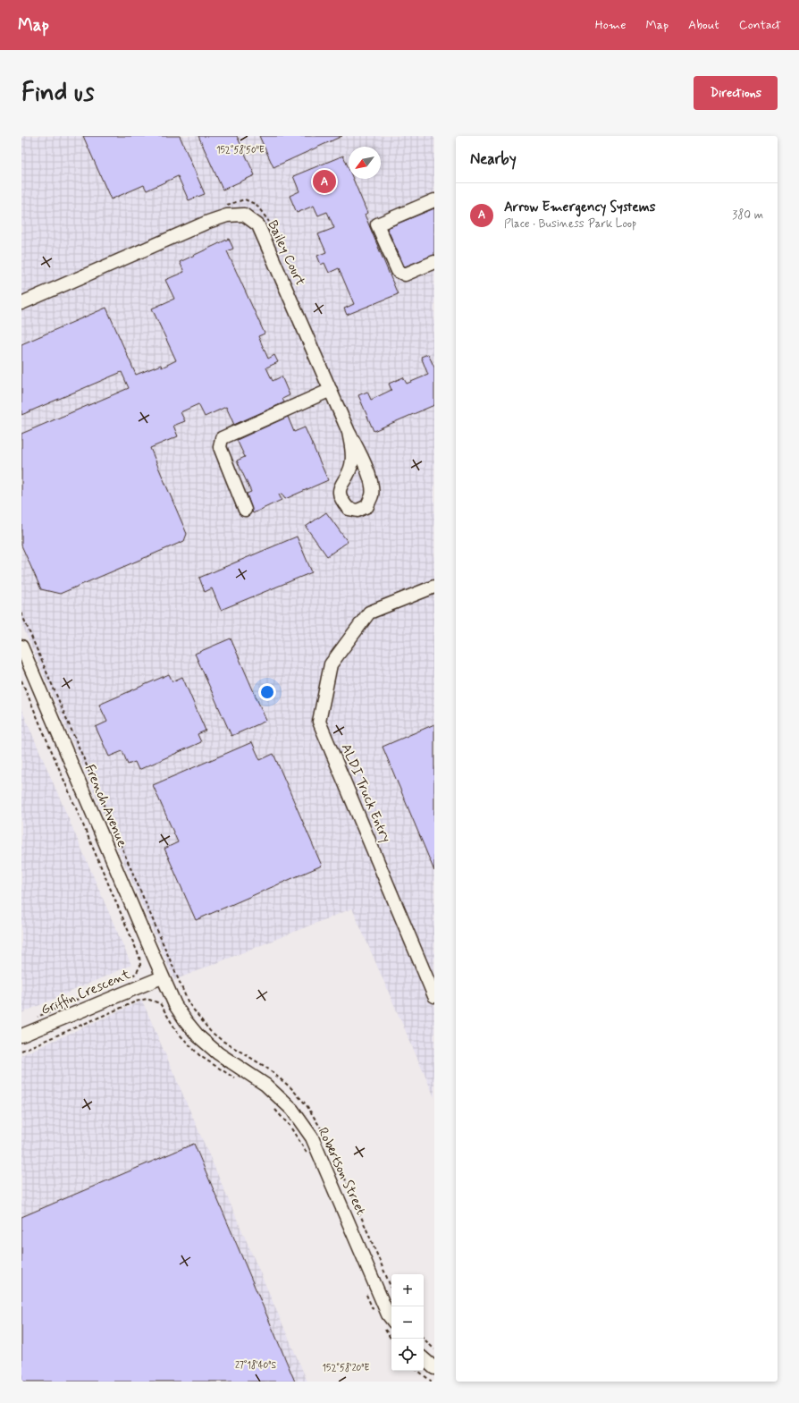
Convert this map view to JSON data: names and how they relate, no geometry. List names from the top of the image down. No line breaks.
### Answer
{"streets":{"street":["Bailey Court","ALDI Truck Entry","French Avenue","Griffin Crescent","Robertson Street"]},"crossings":[["French Avenue","Griffin Crescent"],["French Avenue","Robertson Street"],["Griffin Crescent","Robertson Street"]],"north":"bottom left","page":{"header":"Map","nav":["Home","Map","About","Contact"],"buttons":"Directions","title":"Find us","heading":"Nearby","pins":"A","list":[{"mark":"A","name":"Arrow Emergency Systems","note":"Place · Business Park Loop","value":"380 m"}],"map_buttons":["+","−"]},"coordinates":["152°58'50\"E","27°18'40\"S","152°58'20\"E"]}
